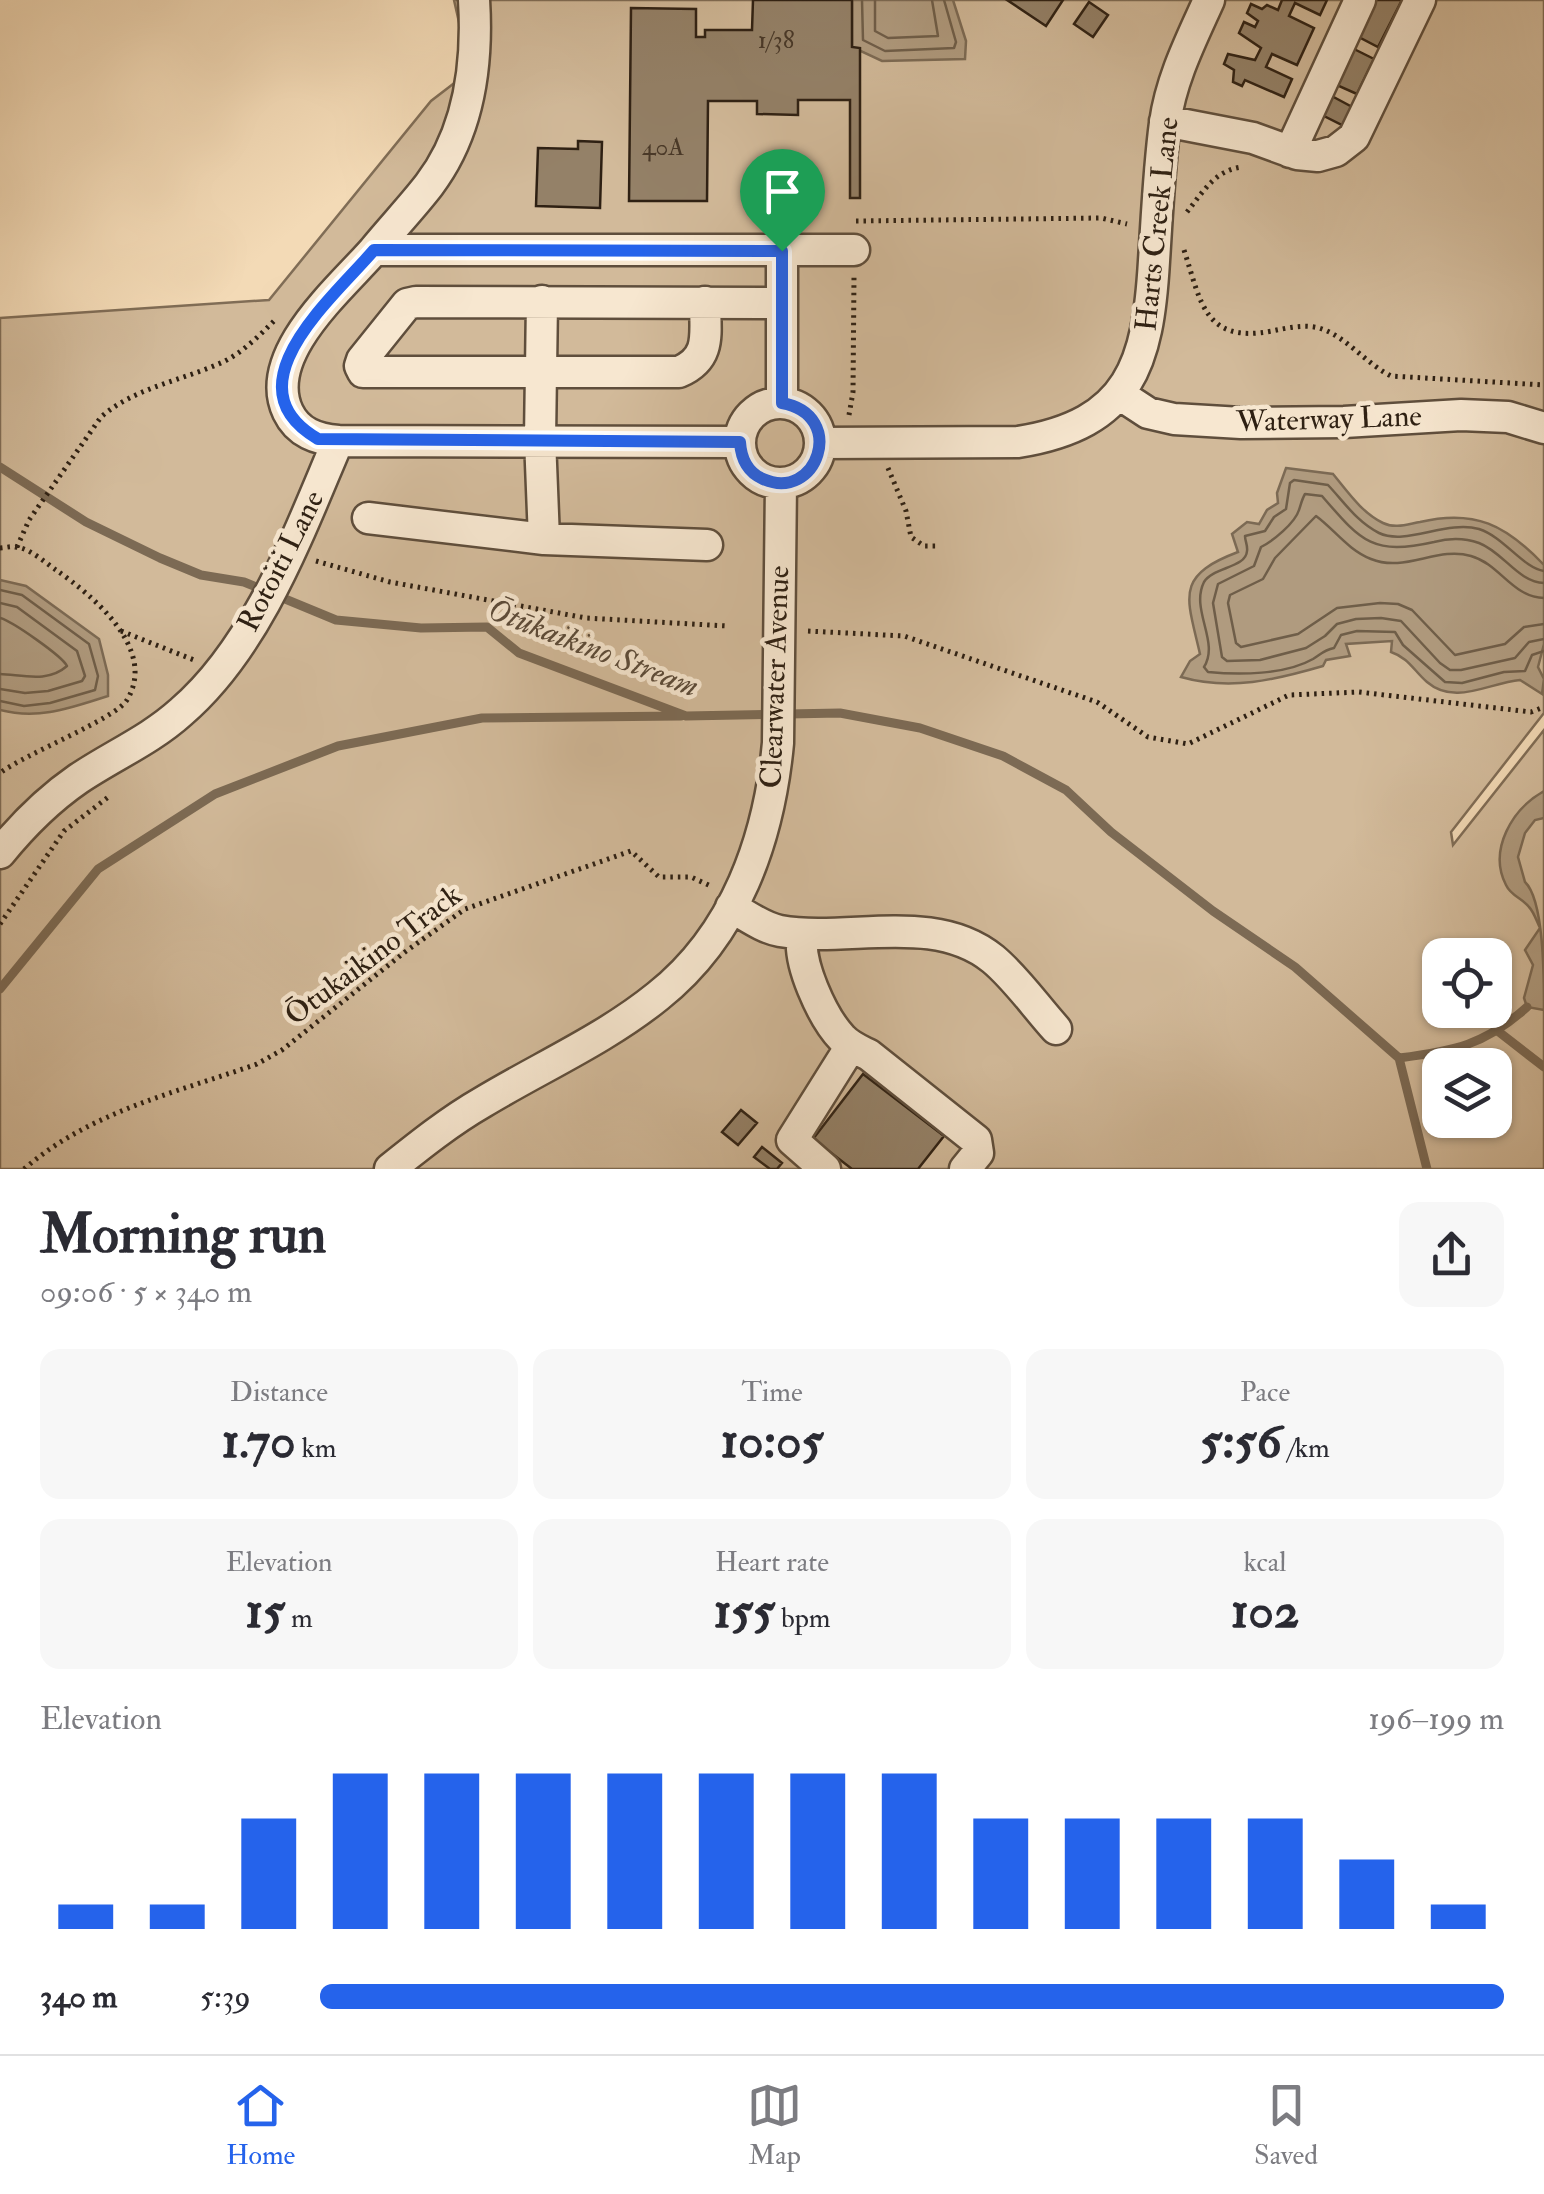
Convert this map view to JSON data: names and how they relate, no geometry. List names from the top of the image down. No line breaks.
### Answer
{"streets":{"street":["Harts Creek Lane","Waterway Lane","Rotoiti Lane","Clearwater Avenue"],"path":["Ōtukaikino Track"]},"crossings":[["Harts Creek Lane","Waterway Lane"],["Clearwater Avenue","Ōtukaikino Track"]],"water":["Ōtūkaikino Stream"],"house_numbers":["1/38","40A"],"page":{"heading":["Morning run","09:06 · 5 × 340 m"],"stats":[["Distance","1.70 km"],["Time","10:05"],["Pace","5:56 /km"],["Elevation","15 m"],["Heart rate","155 bpm"],["kcal","102"]],"chart":["Elevation","196–199 m"],"list":[{"name":"340 m","note":"5:39"}],"tabs":["Home","Map","Saved"]}}
